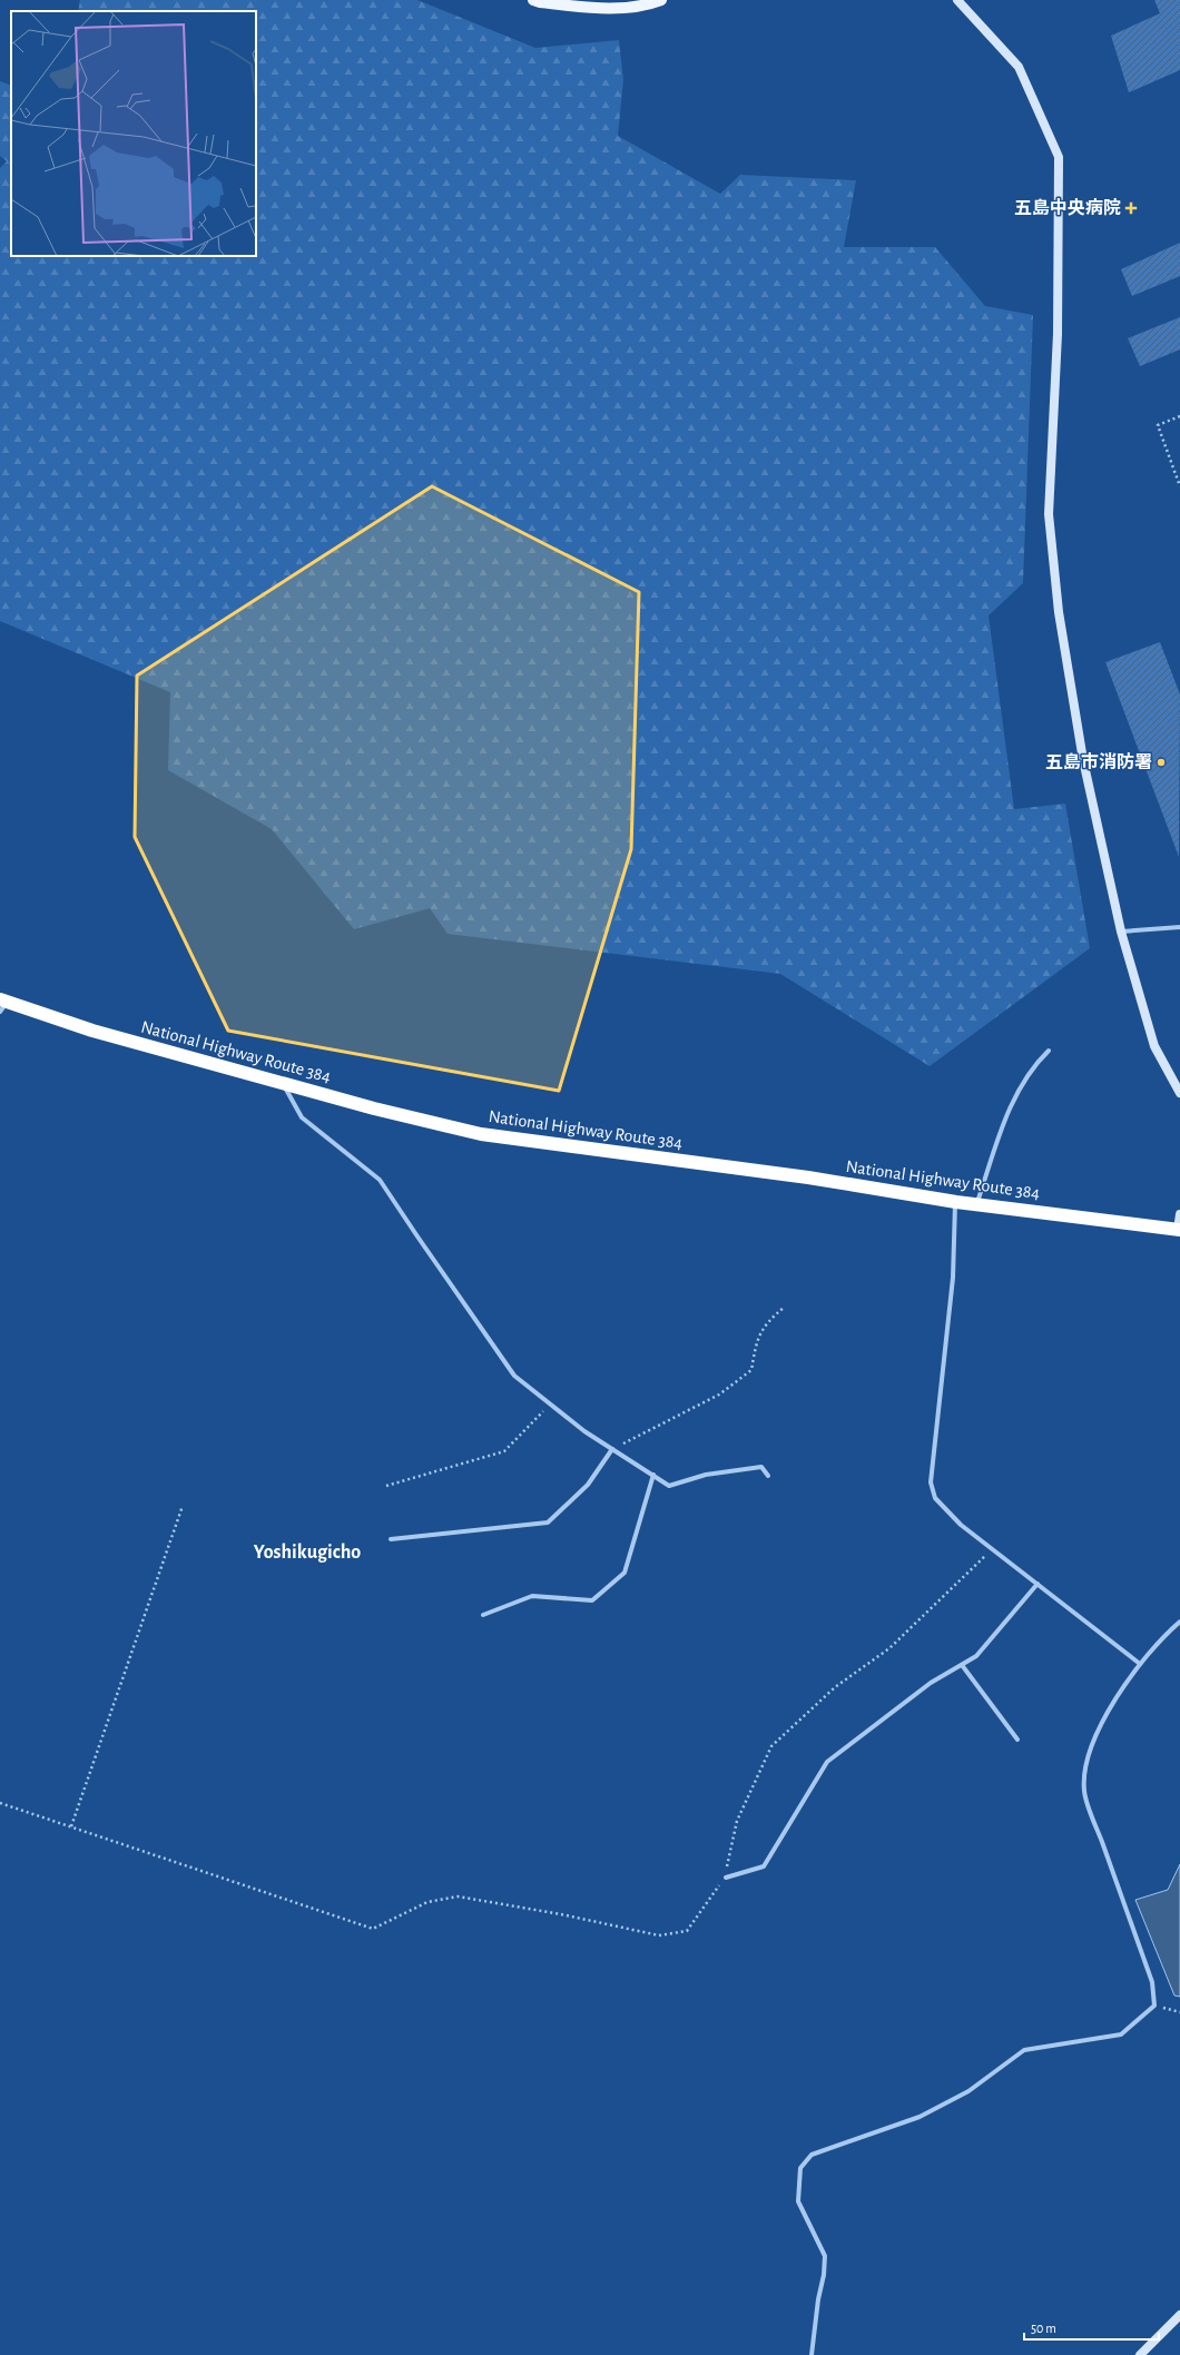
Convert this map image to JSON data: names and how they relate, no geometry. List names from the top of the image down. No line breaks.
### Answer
{"streets":{"highway":["National Highway Route 384"]},"districts":["Yoshikugicho"],"places":{"health":["五島中央病院"],"other":["五島市消防署"]},"scale_bar":"50 m"}
